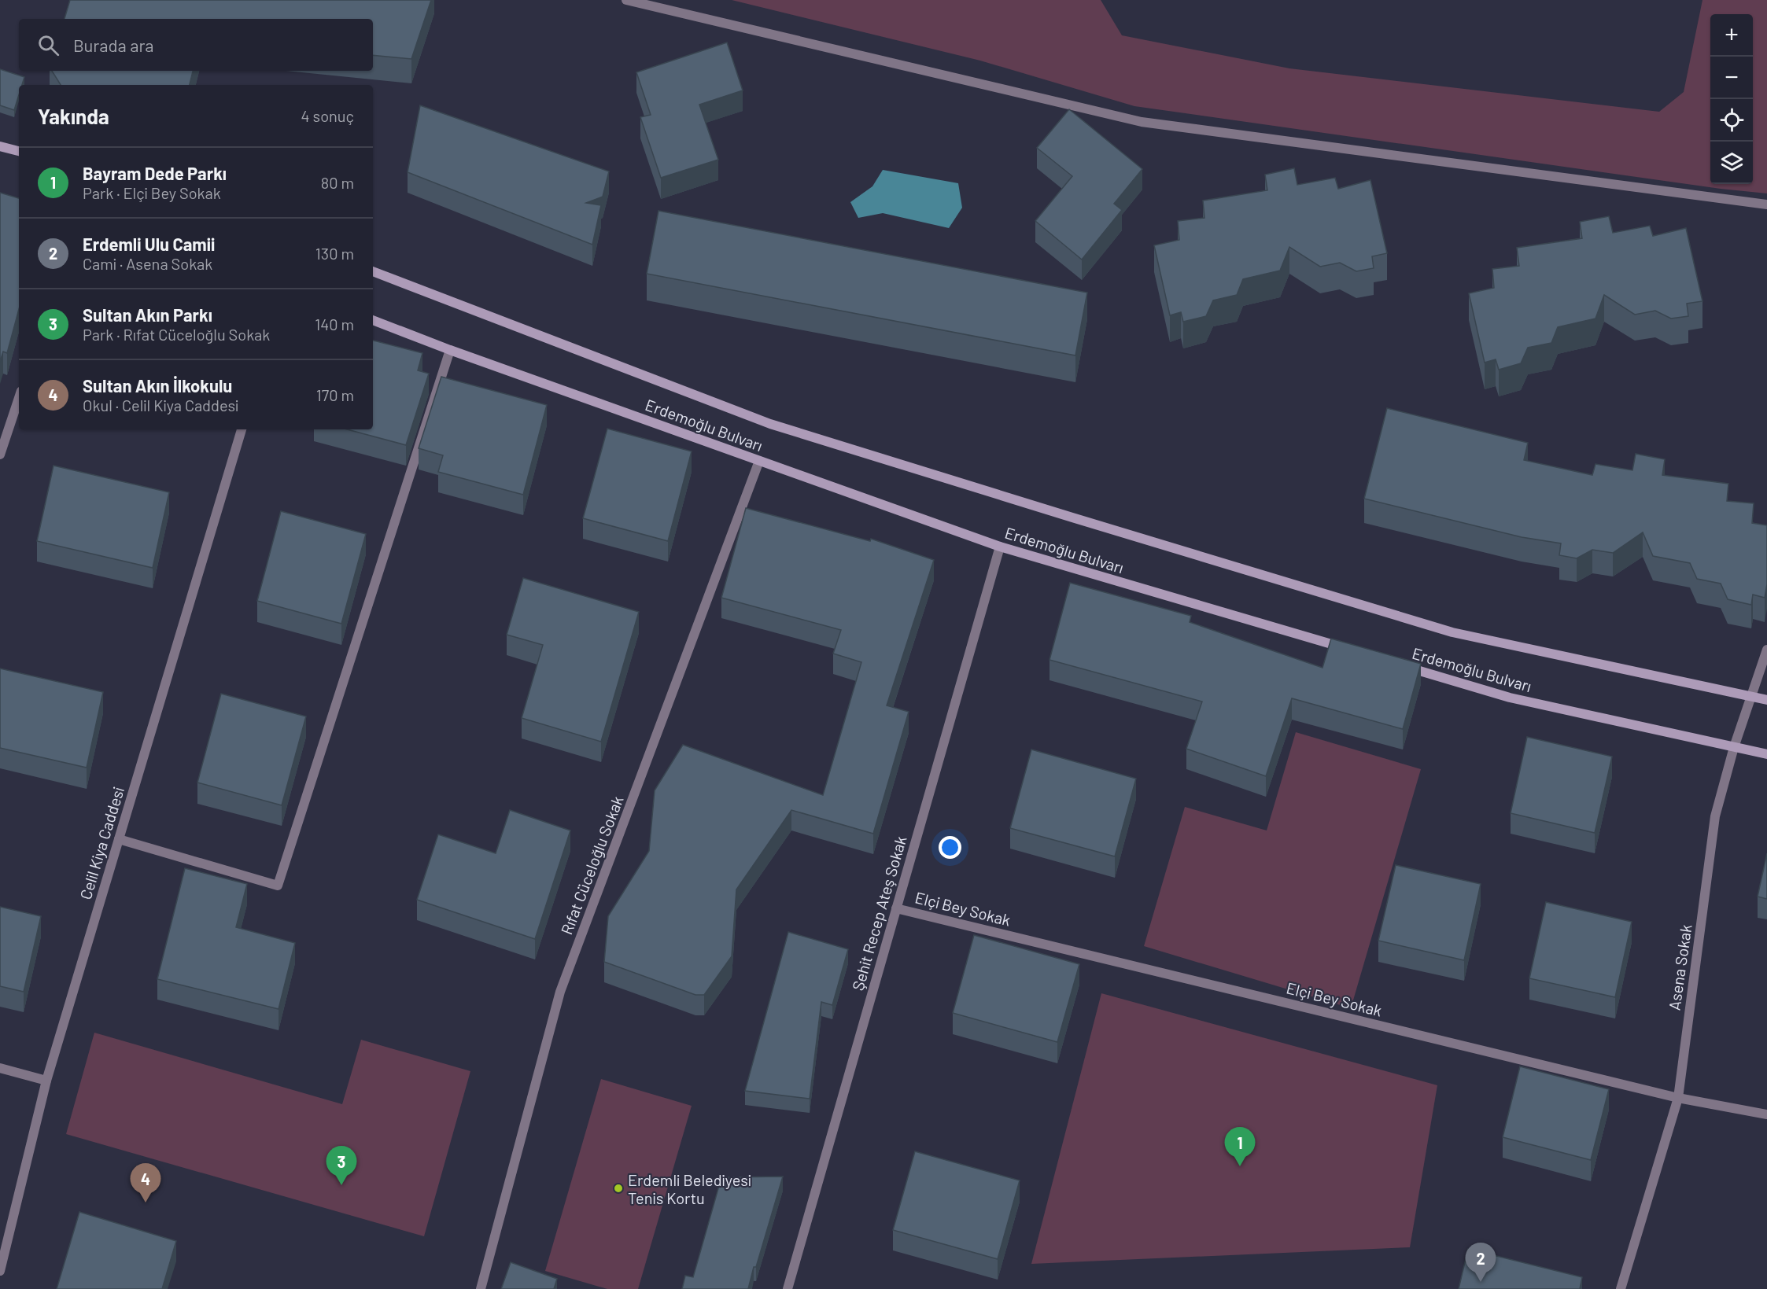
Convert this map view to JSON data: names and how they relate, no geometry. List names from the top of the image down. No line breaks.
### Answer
{"streets":{"main road":["Erdemoğlu Bulvarı"],"street":["Celil Kiya Caddesi","Rıfat Cüceloğlu Sokak","Elçi Bey Sokak","Şehit Recep Ateş Sokak","Asena Sokak"]},"crossings":[["Erdemoğlu Bulvarı","Rıfat Cüceloğlu Sokak"],["Erdemoğlu Bulvarı","Şehit Recep Ateş Sokak"],["Erdemoğlu Bulvarı","Asena Sokak"],["Elçi Bey Sokak","Şehit Recep Ateş Sokak"],["Elçi Bey Sokak","Asena Sokak"]],"places":["Erdemli Belediyesi Tenis Kortu"],"page":{"map_buttons":["+","−"],"search":"Burada ara","heading":["Yakında","4 sonuç"],"list":[{"mark":"1","name":"Bayram Dede Parkı","note":"Park · Elçi Bey Sokak","value":"80 m"},{"mark":"2","name":"Erdemli Ulu Camii","note":"Cami · Asena Sokak","value":"130 m"},{"mark":"3","name":"Sultan Akın Parkı","note":"Park · Rıfat Cüceloğlu Sokak","value":"140 m"},{"mark":"4","name":"Sultan Akın İlkokulu","note":"Okul · Celil Kiya Caddesi","value":"170 m"}],"pins":["1","3","4","2"]}}
